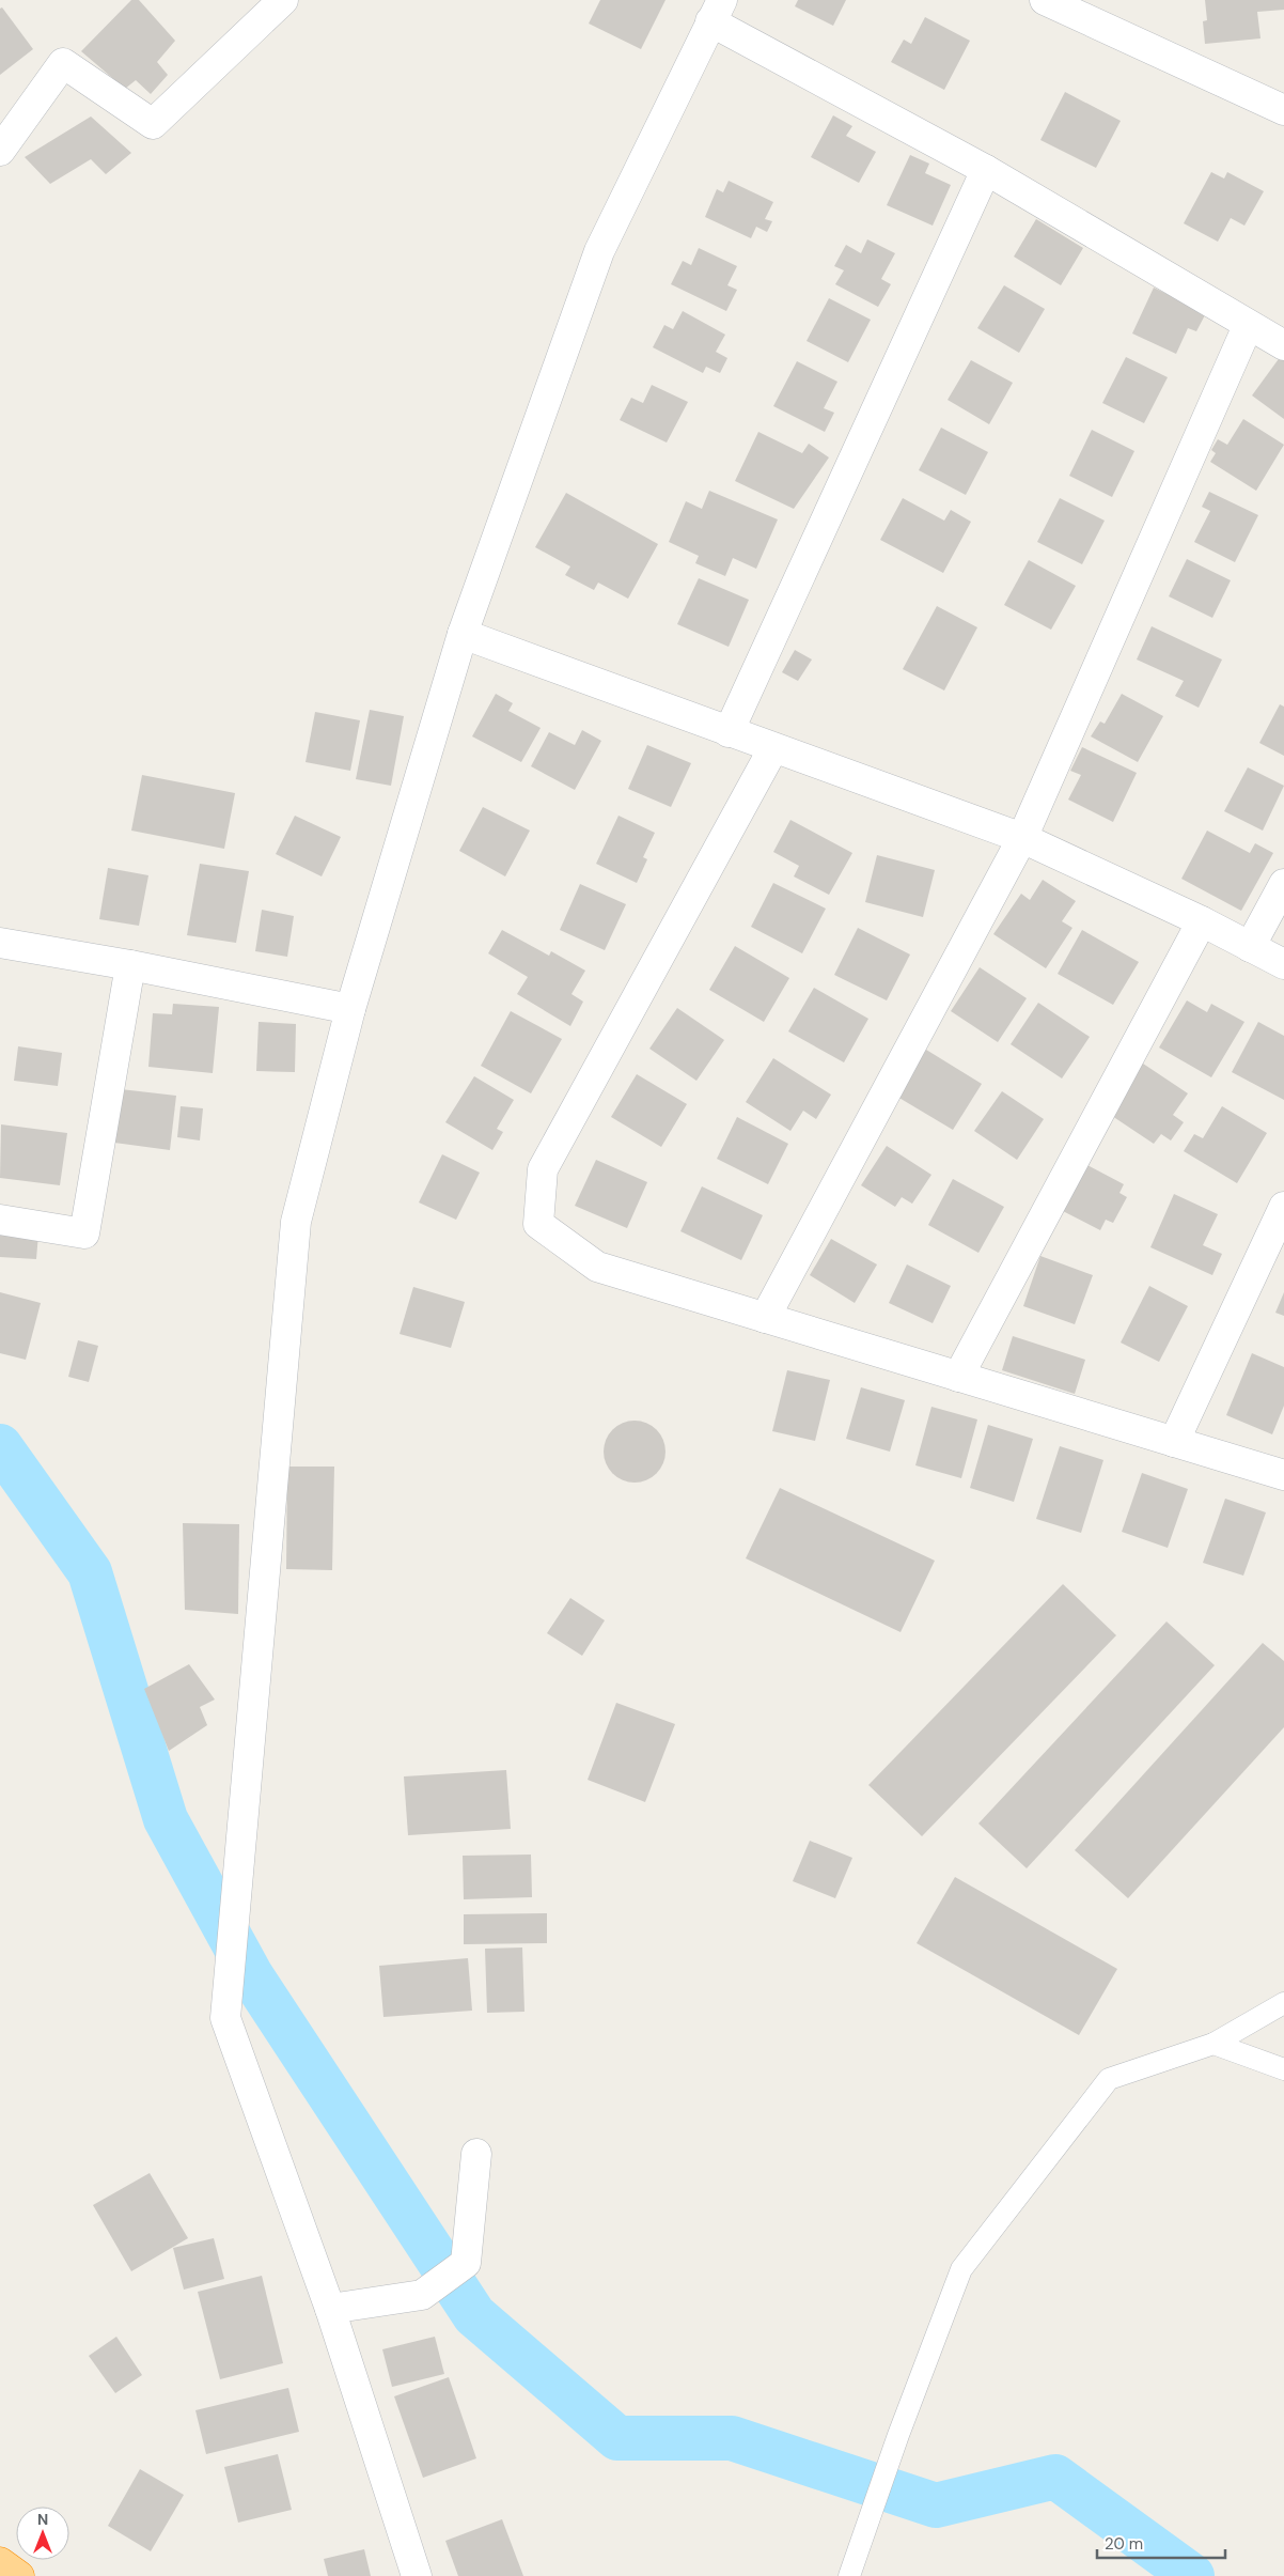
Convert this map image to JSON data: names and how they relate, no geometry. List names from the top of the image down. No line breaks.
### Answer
{"scale_bar":"20 m","north":"top"}
